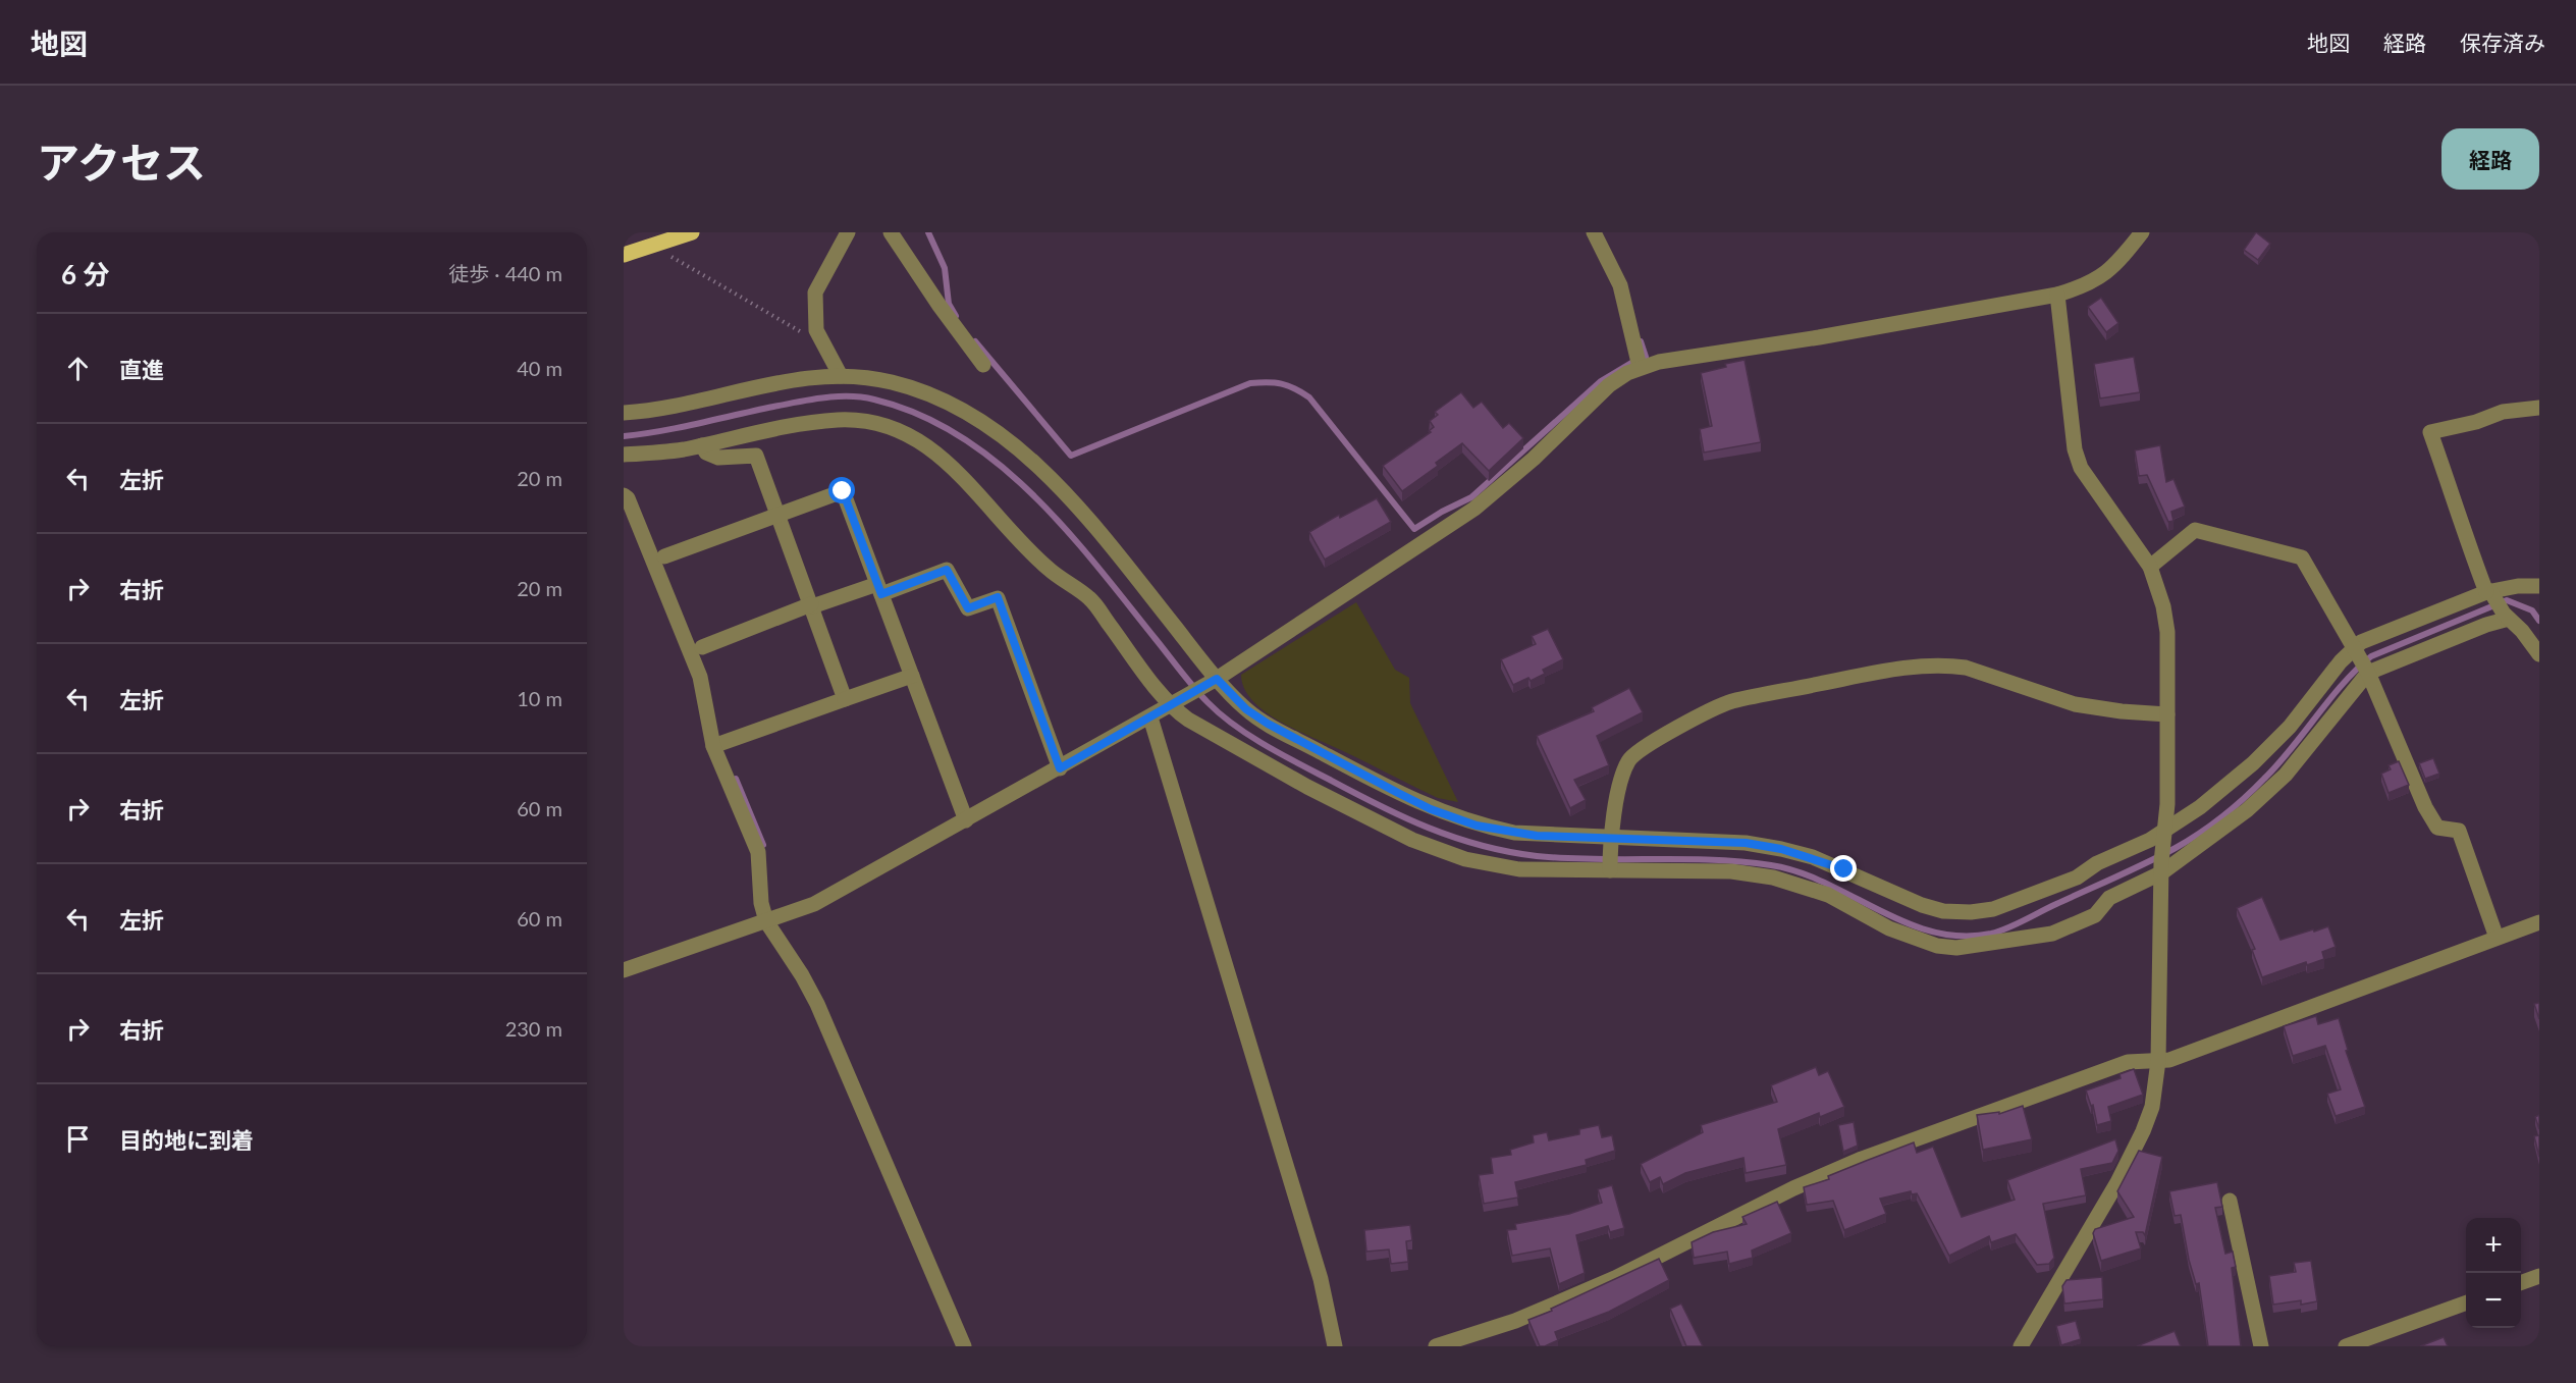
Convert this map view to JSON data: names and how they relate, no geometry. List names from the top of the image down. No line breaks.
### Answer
{"page":{"header":"地図","nav":["地図","経路","保存済み"],"title":"アクセス","buttons":"経路","heading":["6 分","徒歩 · 440 m"],"list":[["直進","40 m"],["左折","20 m"],["右折","20 m"],["左折","10 m"],["右折","60 m"],["左折","60 m"],["右折","230 m"],"目的地に到着"],"map_buttons":["+","−"]}}
